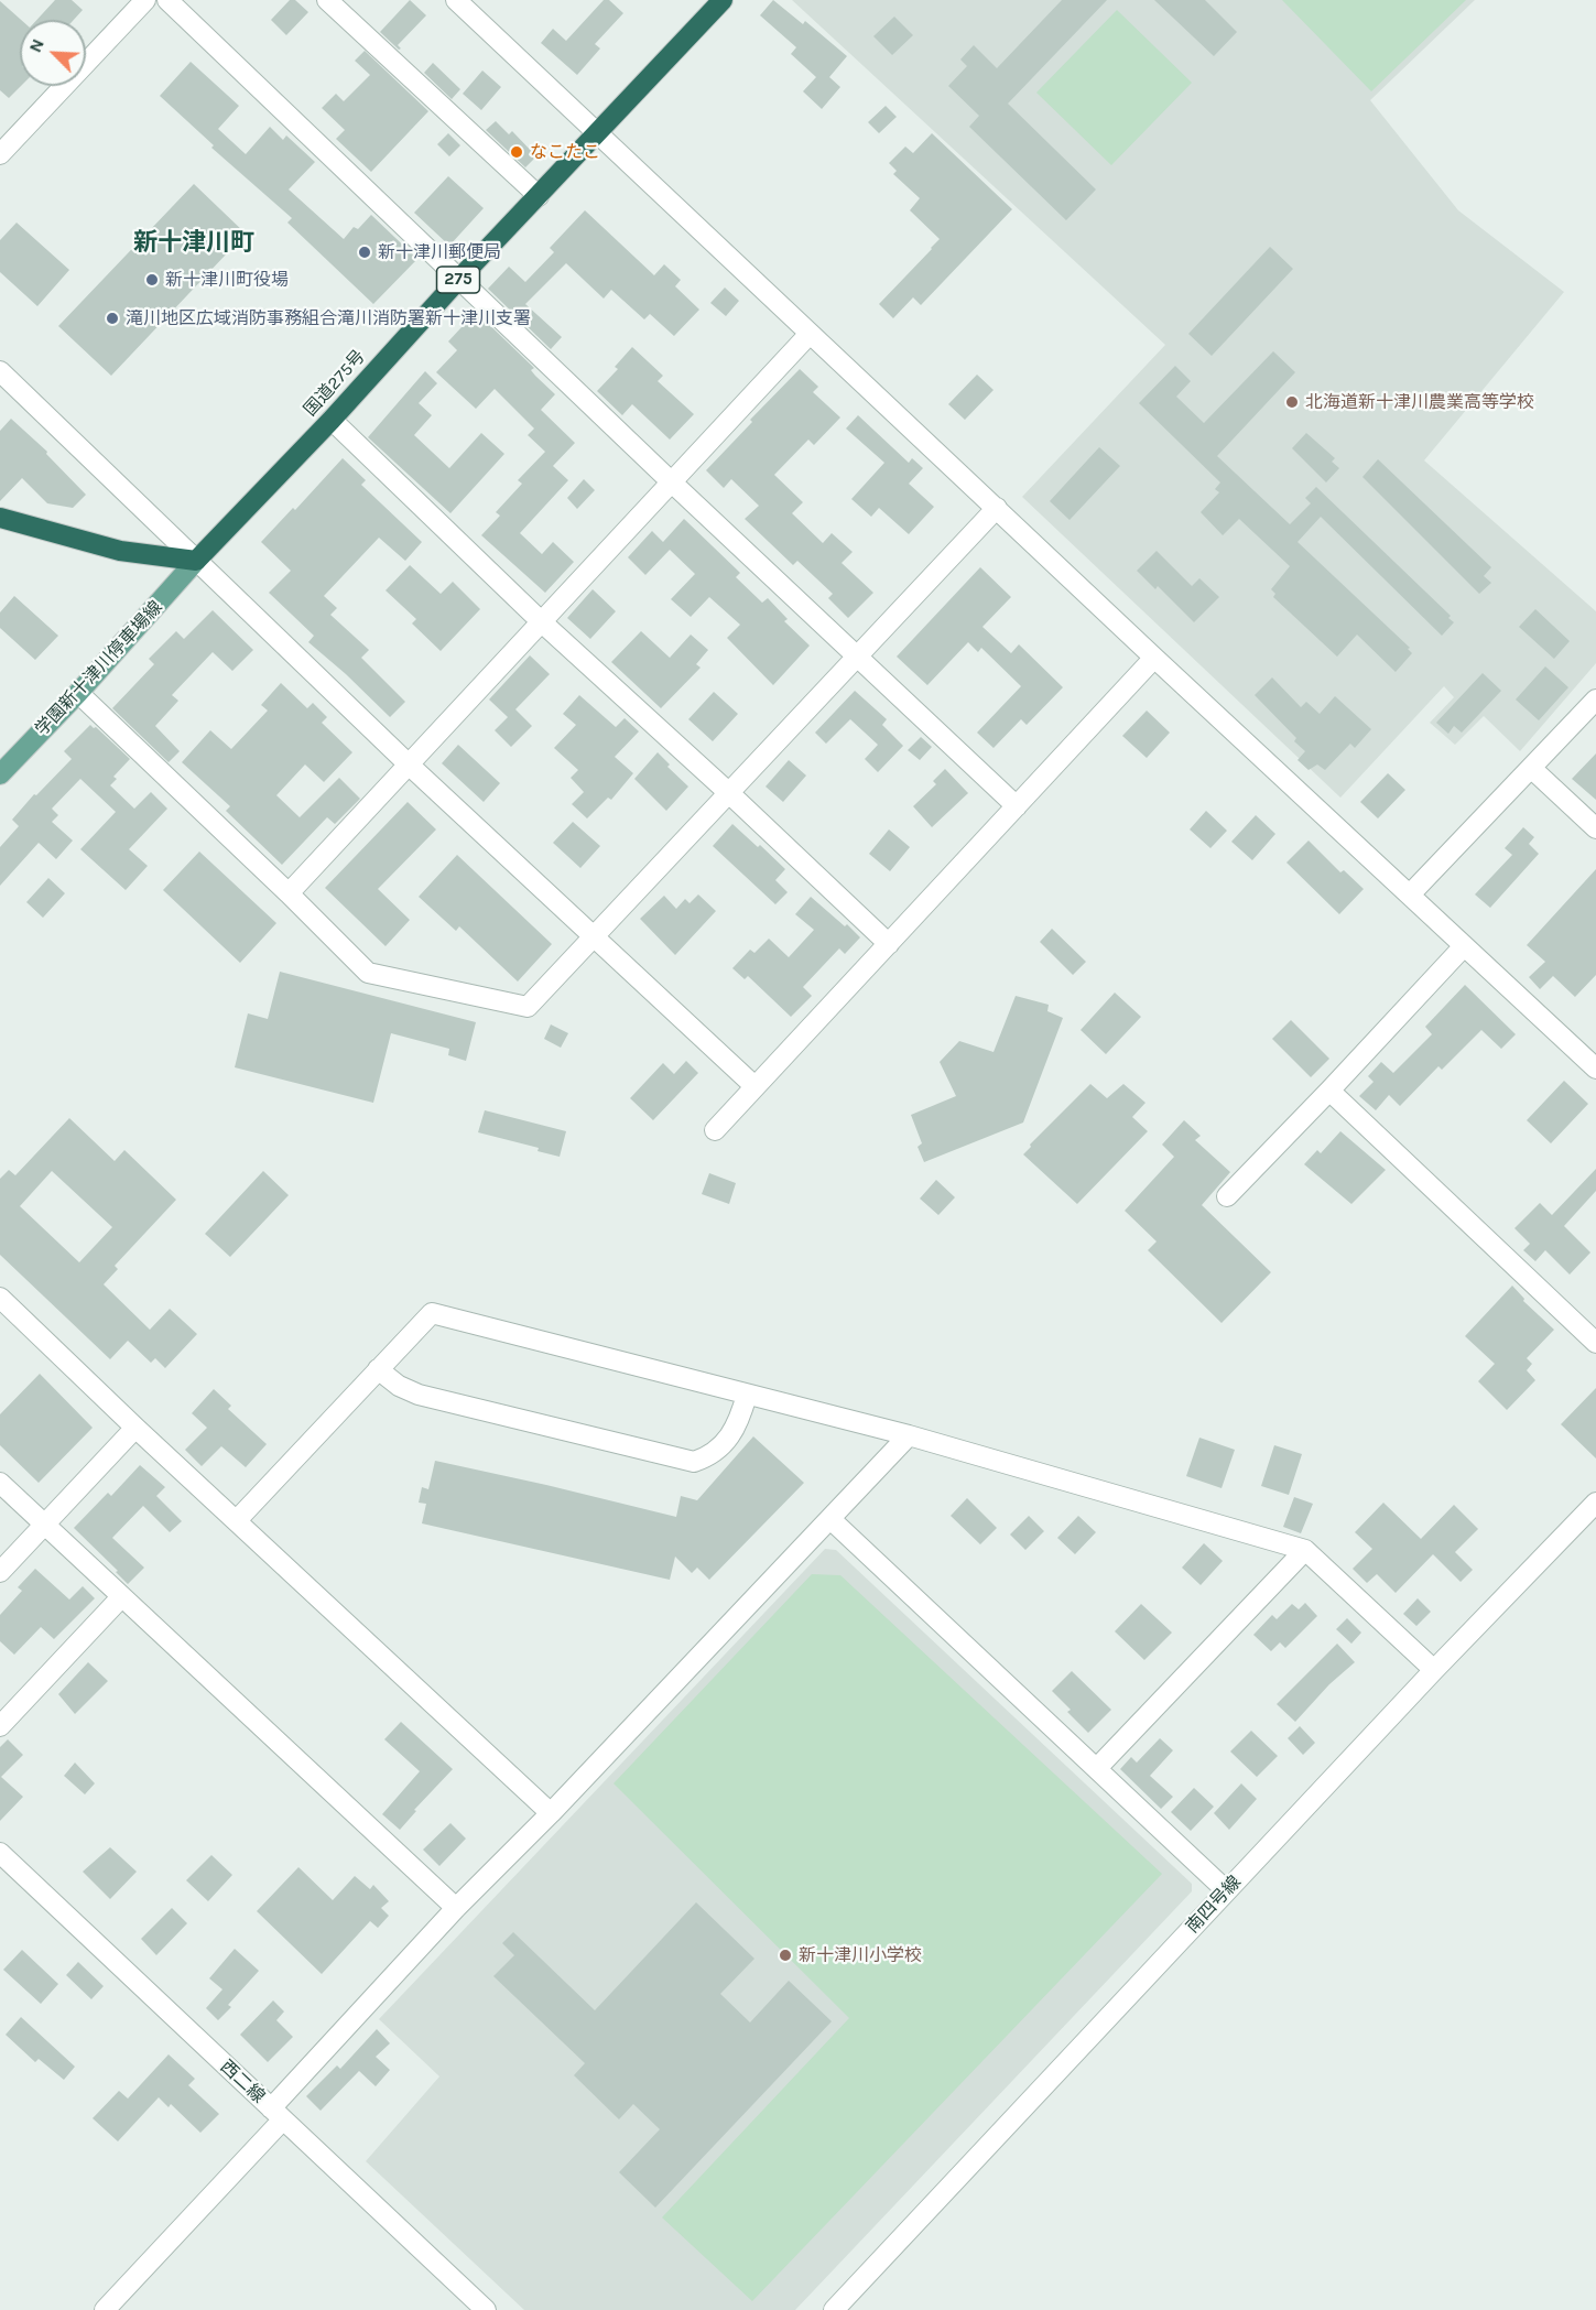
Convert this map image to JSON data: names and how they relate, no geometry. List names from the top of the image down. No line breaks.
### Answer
{"streets":{"highway":["275","国道275号"],"main road":["学園新十津川停車場線"],"street":["南四号線","西二線"]},"crossings":[["国道275号","学園新十津川停車場線"]],"districts":["新十津川町"],"places":["なこたこ","新十津川郵便局","新十津川町役場","滝川地区広域消防事務組合滝川消防署新十津川支署","北海道新十津川農業高等学校","新十津川小学校"],"north":"top left"}
